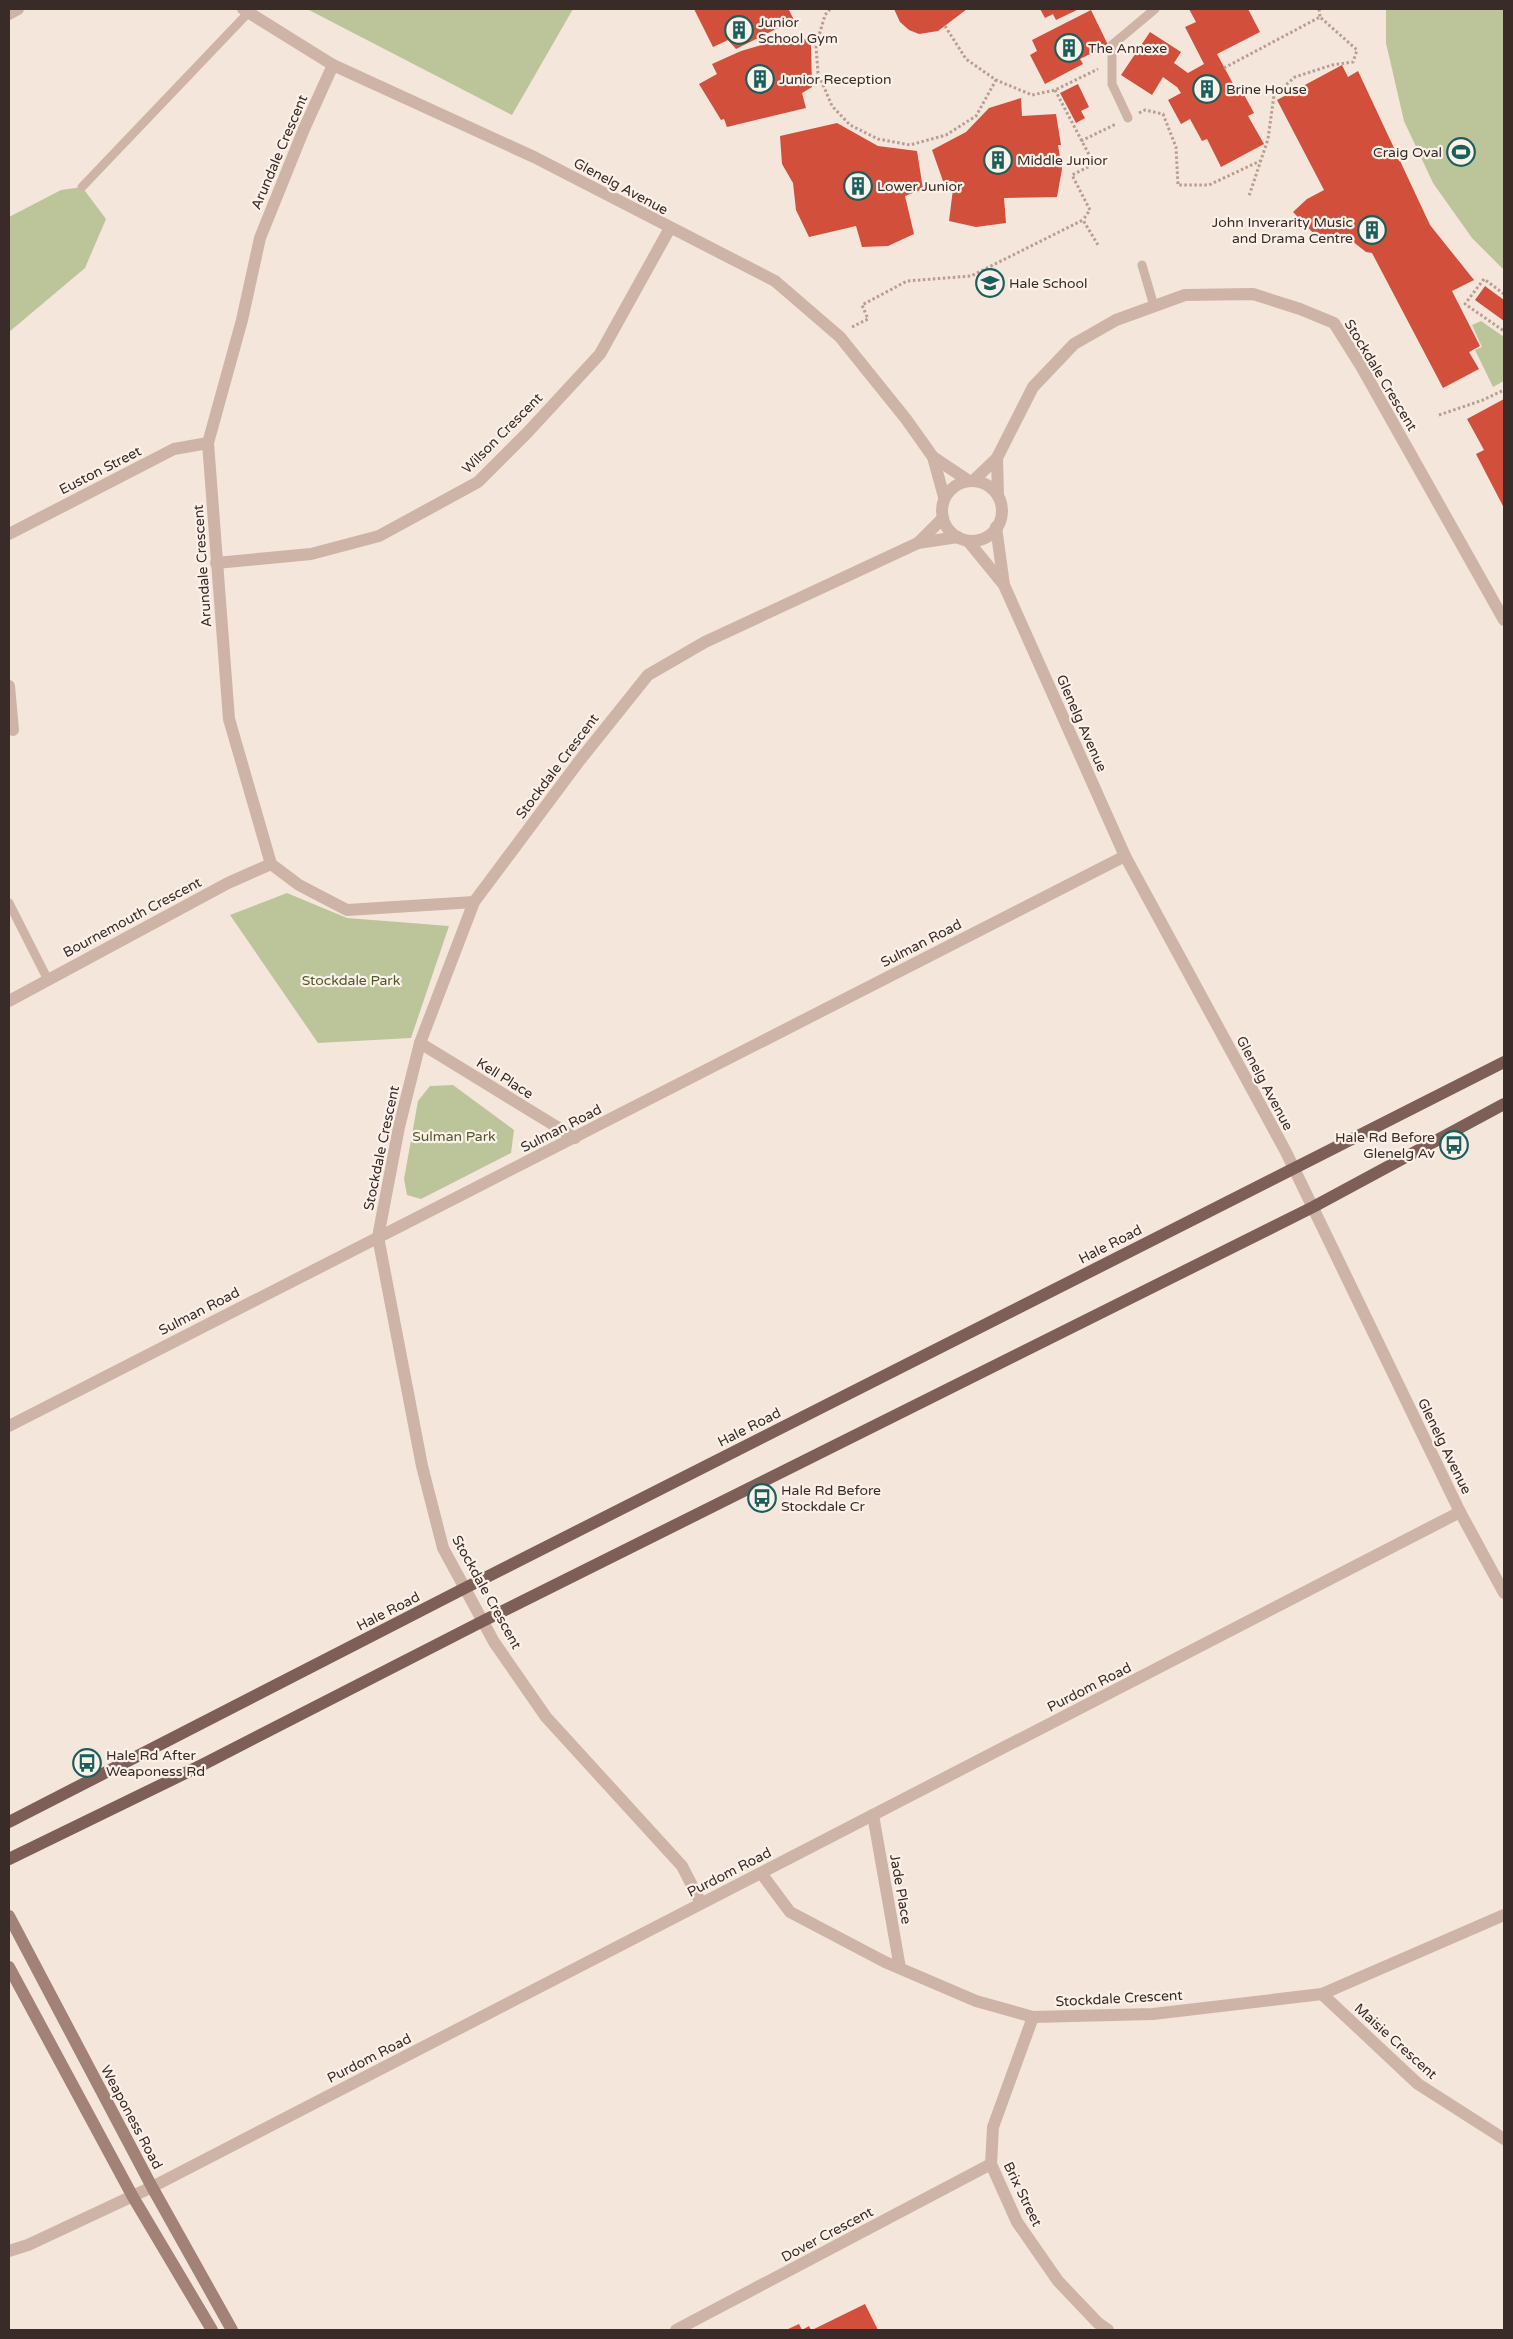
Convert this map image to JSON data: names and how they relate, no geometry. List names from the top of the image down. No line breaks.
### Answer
{"streets":{"main road":["Hale Road","Weaponess Road"],"street":["Arundale Crescent","Glenelg Avenue","Stockdale Crescent","Wilson Crescent","Euston Street","Bournemouth Crescent","Sulman Road","Kell Place","Purdom Road","Jade Place","Maisie Crescent","Brix Street","Dover Crescent"]},"crossings":[["Arundale Crescent","Glenelg Avenue"],["Arundale Crescent","Wilson Crescent"],["Arundale Crescent","Euston Street"],["Arundale Crescent","Bournemouth Crescent"],["Glenelg Avenue","Stockdale Crescent"],["Glenelg Avenue","Wilson Crescent"],["Glenelg Avenue","Sulman Road"],["Glenelg Avenue","Hale Road"],["Glenelg Avenue","Purdom Road"],["Stockdale Crescent","Sulman Road"],["Stockdale Crescent","Kell Place"],["Stockdale Crescent","Hale Road"],["Stockdale Crescent","Purdom Road"],["Stockdale Crescent","Jade Place"],["Stockdale Crescent","Maisie Crescent"],["Stockdale Crescent","Brix Street"],["Sulman Road","Kell Place"],["Purdom Road","Jade Place"],["Purdom Road","Weaponess Road"],["Brix Street","Dover Crescent"]],"parks":["Stockdale Park","Sulman Park"],"places":{"building":["Junior School Gym","The Annexe","Junior Reception","Brine House","Middle Junior","Lower Junior","John Inverarity Music and Drama Centre"],"sports":["Craig Oval"],"school or university":["Hale School"],"bus stop":["Hale Rd Before Glenelg Av","Hale Rd Before Stockdale Cr","Hale Rd After Weaponess Rd"]}}
